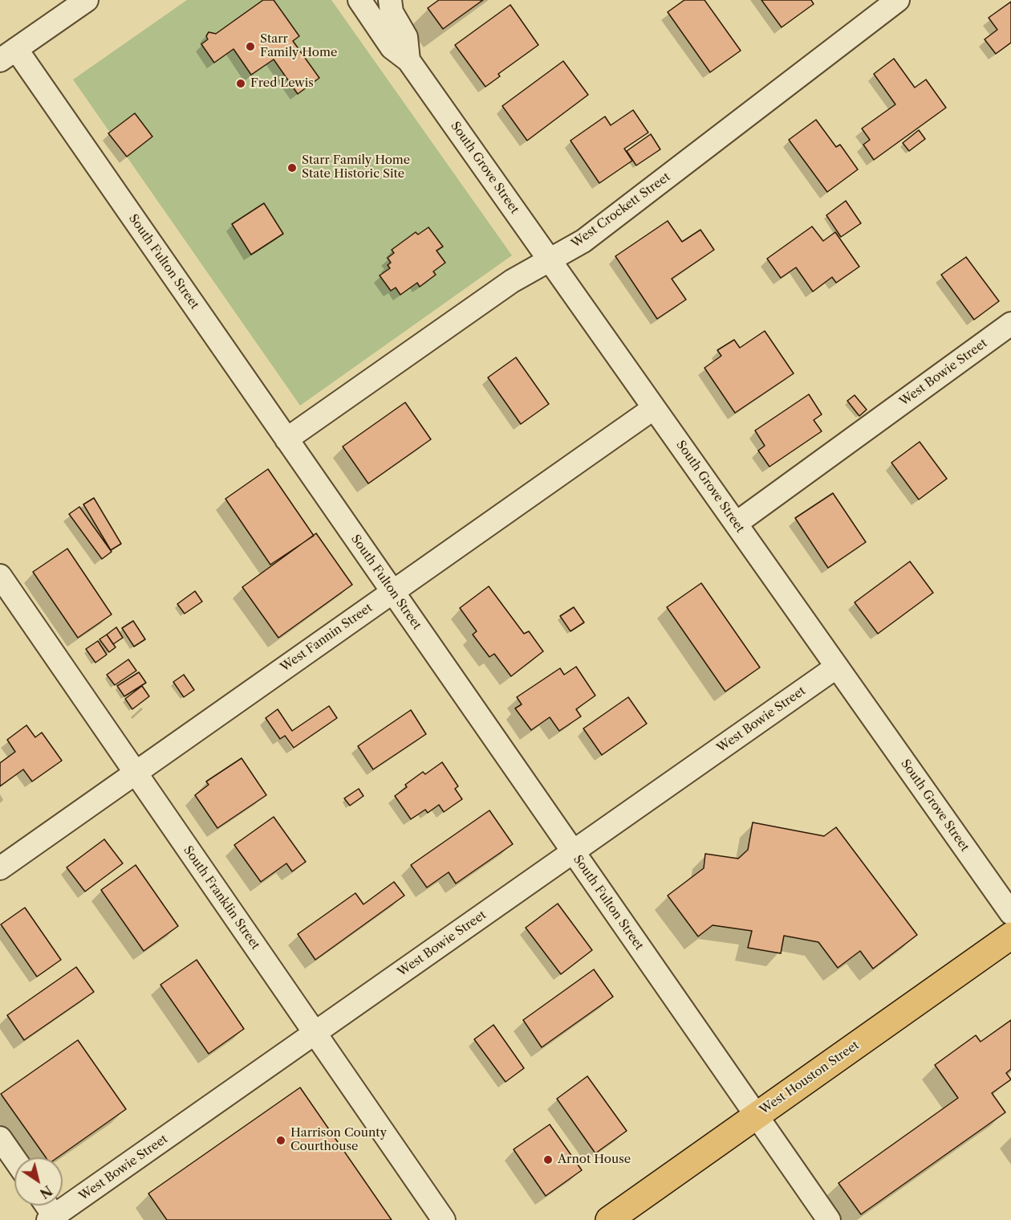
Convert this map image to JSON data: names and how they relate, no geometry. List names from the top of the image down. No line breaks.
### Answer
{"streets":{"main road":["West Houston Street"],"street":["South Grove Street","West Crockett Street","South Fulton Street","West Bowie Street","West Fannin Street","South Franklin Street"]},"crossings":[["South Grove Street","West Crockett Street"],["South Grove Street","West Bowie Street"],["South Grove Street","West Fannin Street"],["West Crockett Street","South Fulton Street"],["South Fulton Street","West Bowie Street"],["South Fulton Street","West Fannin Street"],["South Fulton Street","West Houston Street"],["West Bowie Street","South Franklin Street"],["West Fannin Street","South Franklin Street"]],"places":["Starr Family Home","Fred Lewis","Starr Family Home State Historic Site","Harrison County Courthouse","Arnot House"],"north":"bottom right"}
